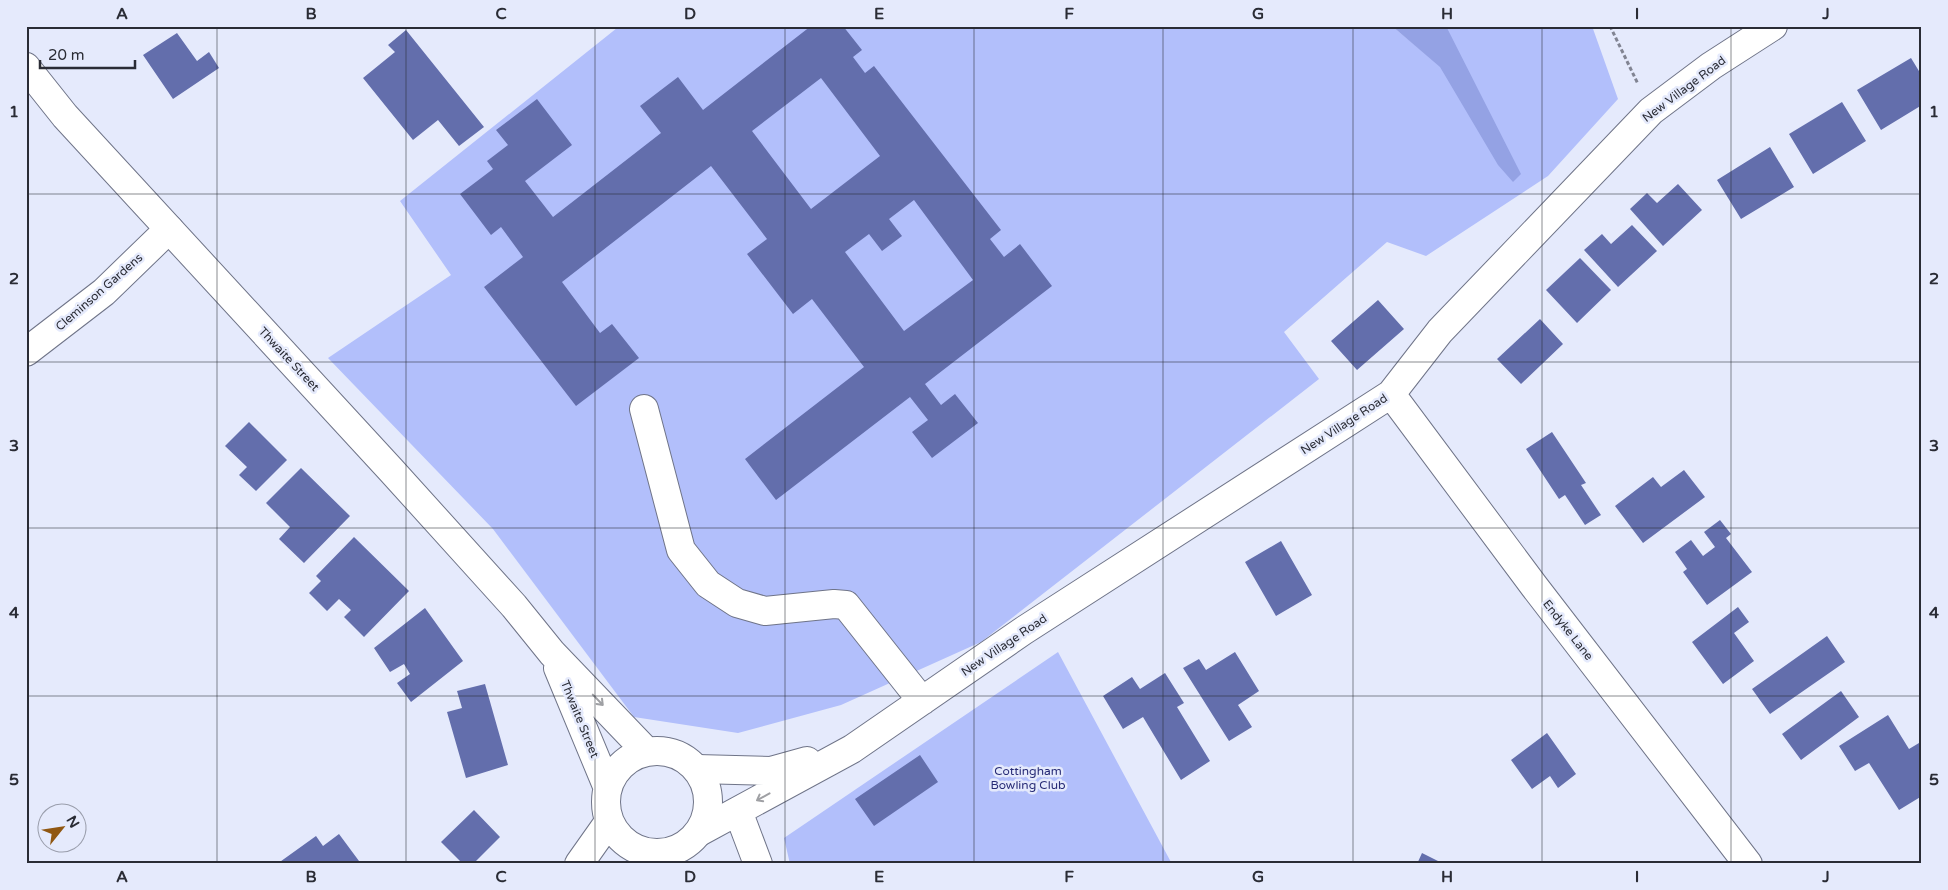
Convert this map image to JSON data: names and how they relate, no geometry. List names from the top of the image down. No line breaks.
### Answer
{"streets":{"street":["New Village Road","Cleminson Gardens","Thwaite Street","Endyke Lane"]},"crossings":[["New Village Road","Endyke Lane"],["Cleminson Gardens","Thwaite Street"]],"parks":["Cottingham Bowling Club"],"scale_bar":"20 m","north":"top right","grid":{"columns":["A","B","C","D","E","F","G","H","I","J"],"rows":["1","2","3","4","5"]}}
